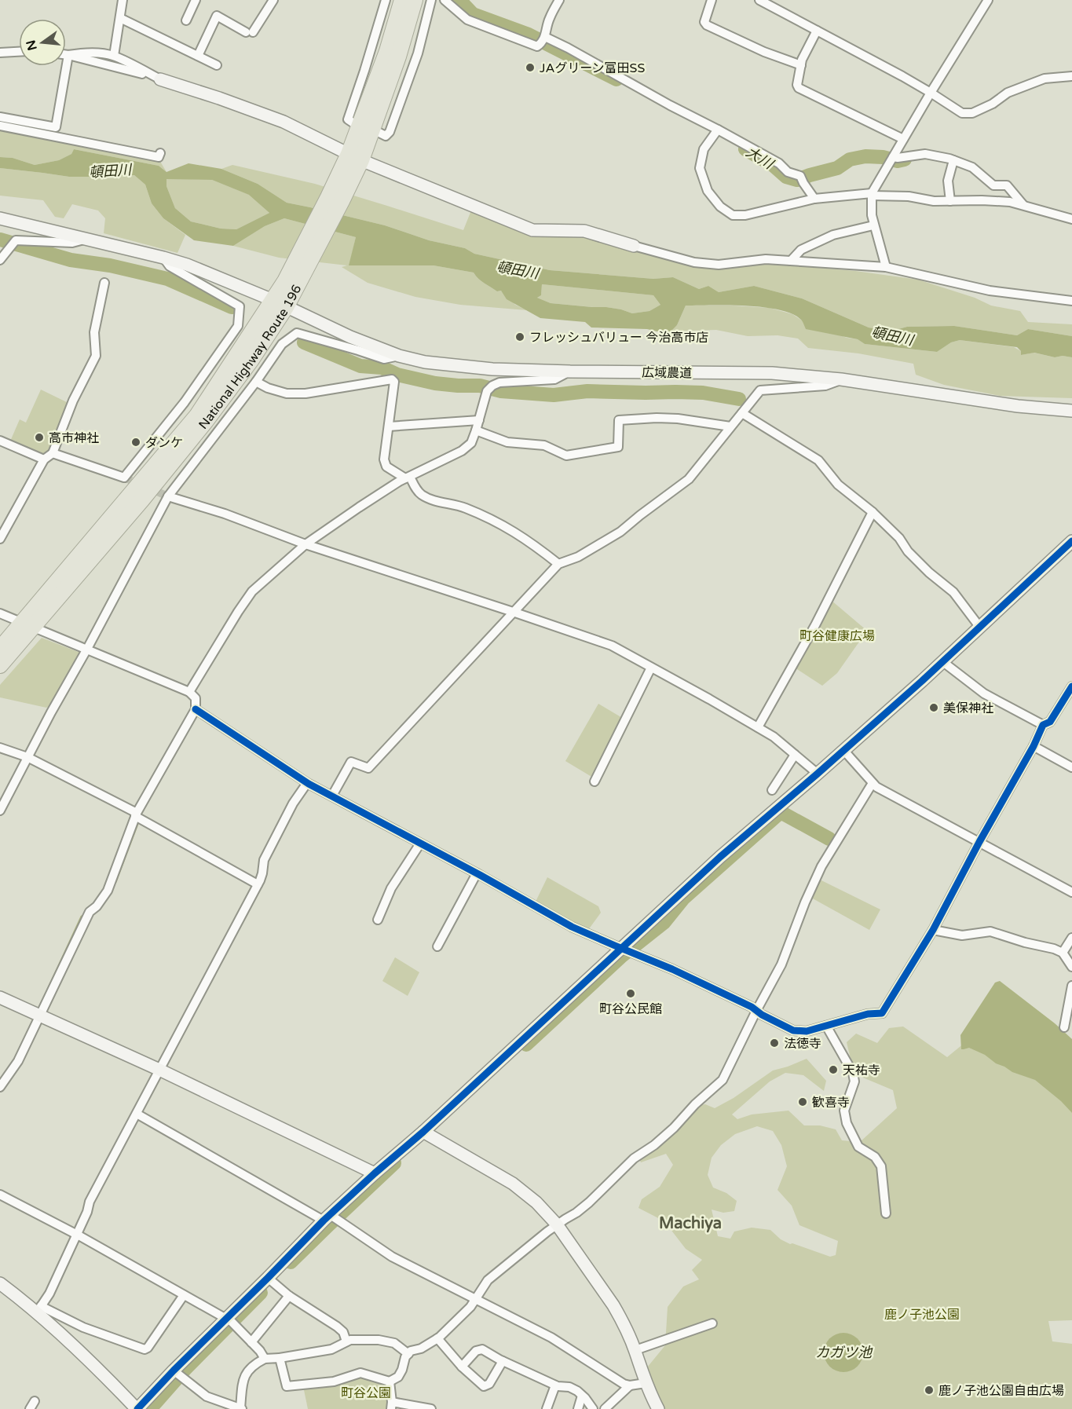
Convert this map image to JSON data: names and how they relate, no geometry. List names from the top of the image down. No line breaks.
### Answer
{"streets":{"highway":["National Highway Route 196"],"street":["広域農道"]},"crossings":[["National Highway Route 196","広域農道"]],"districts":["Machiya"],"water":["大川","頓田川","カガツ池"],"parks":["町谷健康広場","鹿ノ子池公園","町谷公園"],"places":["JAグリーン富田SS","フレッシュバリュー 今治高市店","高市神社","ダンケ","美保神社","町谷公民館","法徳寺","天祐寺","歓喜寺","鹿ノ子池公園自由広場"],"north":"left"}
